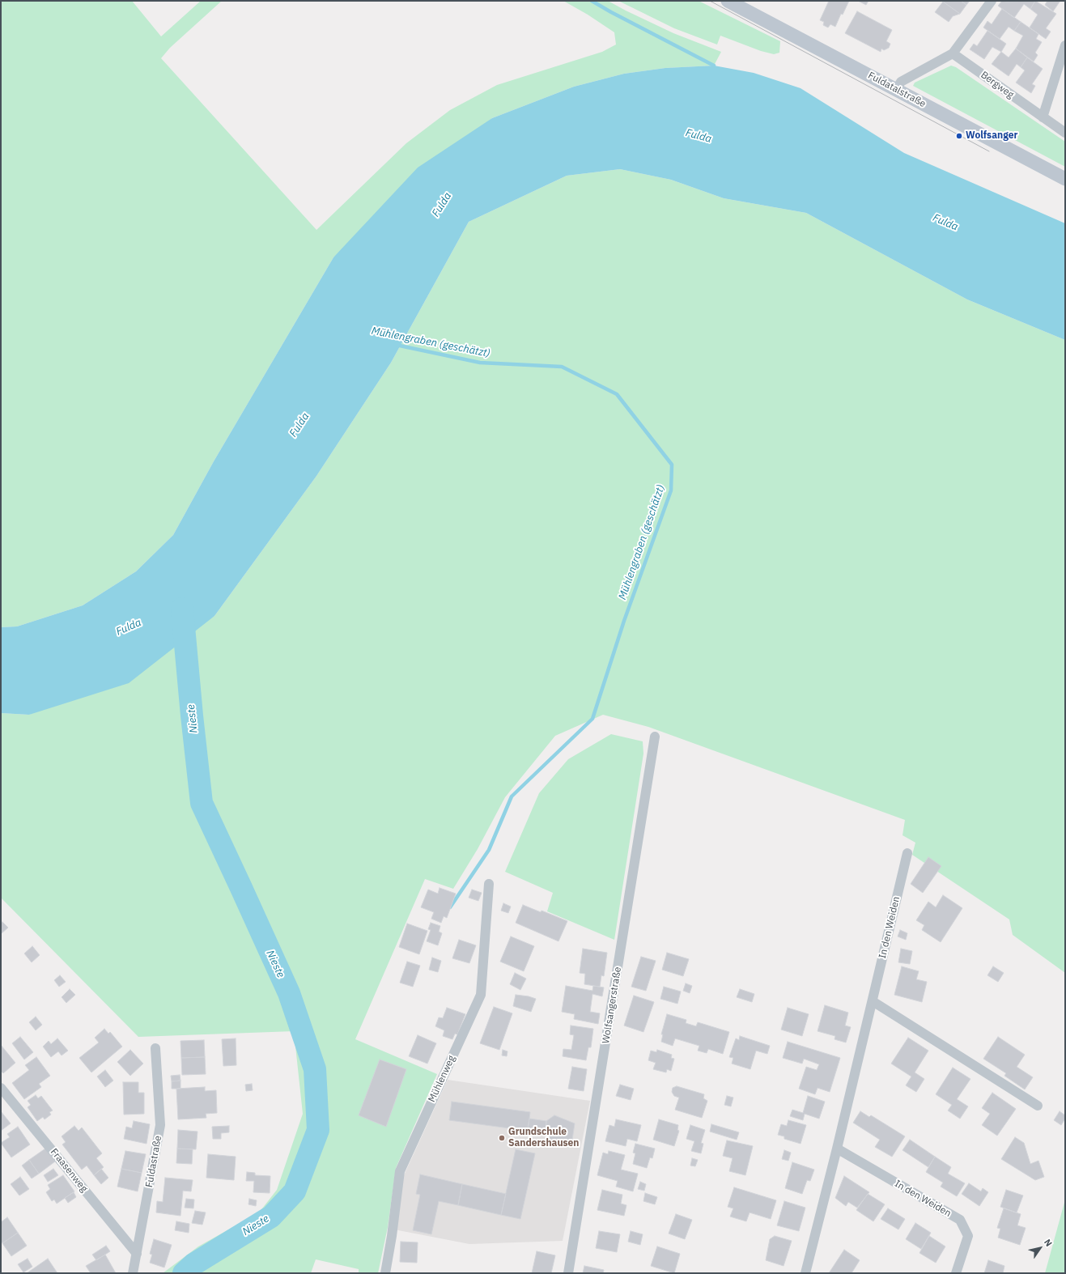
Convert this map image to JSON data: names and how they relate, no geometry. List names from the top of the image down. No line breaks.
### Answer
{"streets":{"main road":["Fuldatalstraße"],"street":["Bergweg","In den Weiden","Wolfsangerstraße","Mühlenweg","Fuldastraße","Fraasenweg"]},"crossings":[["Fuldastraße","Fraasenweg"]],"water":["Fulda","Mühlengraben (geschätzt)","Nieste"],"places":["Wolfsanger","Grundschule Sandershausen"],"north":"top right"}
